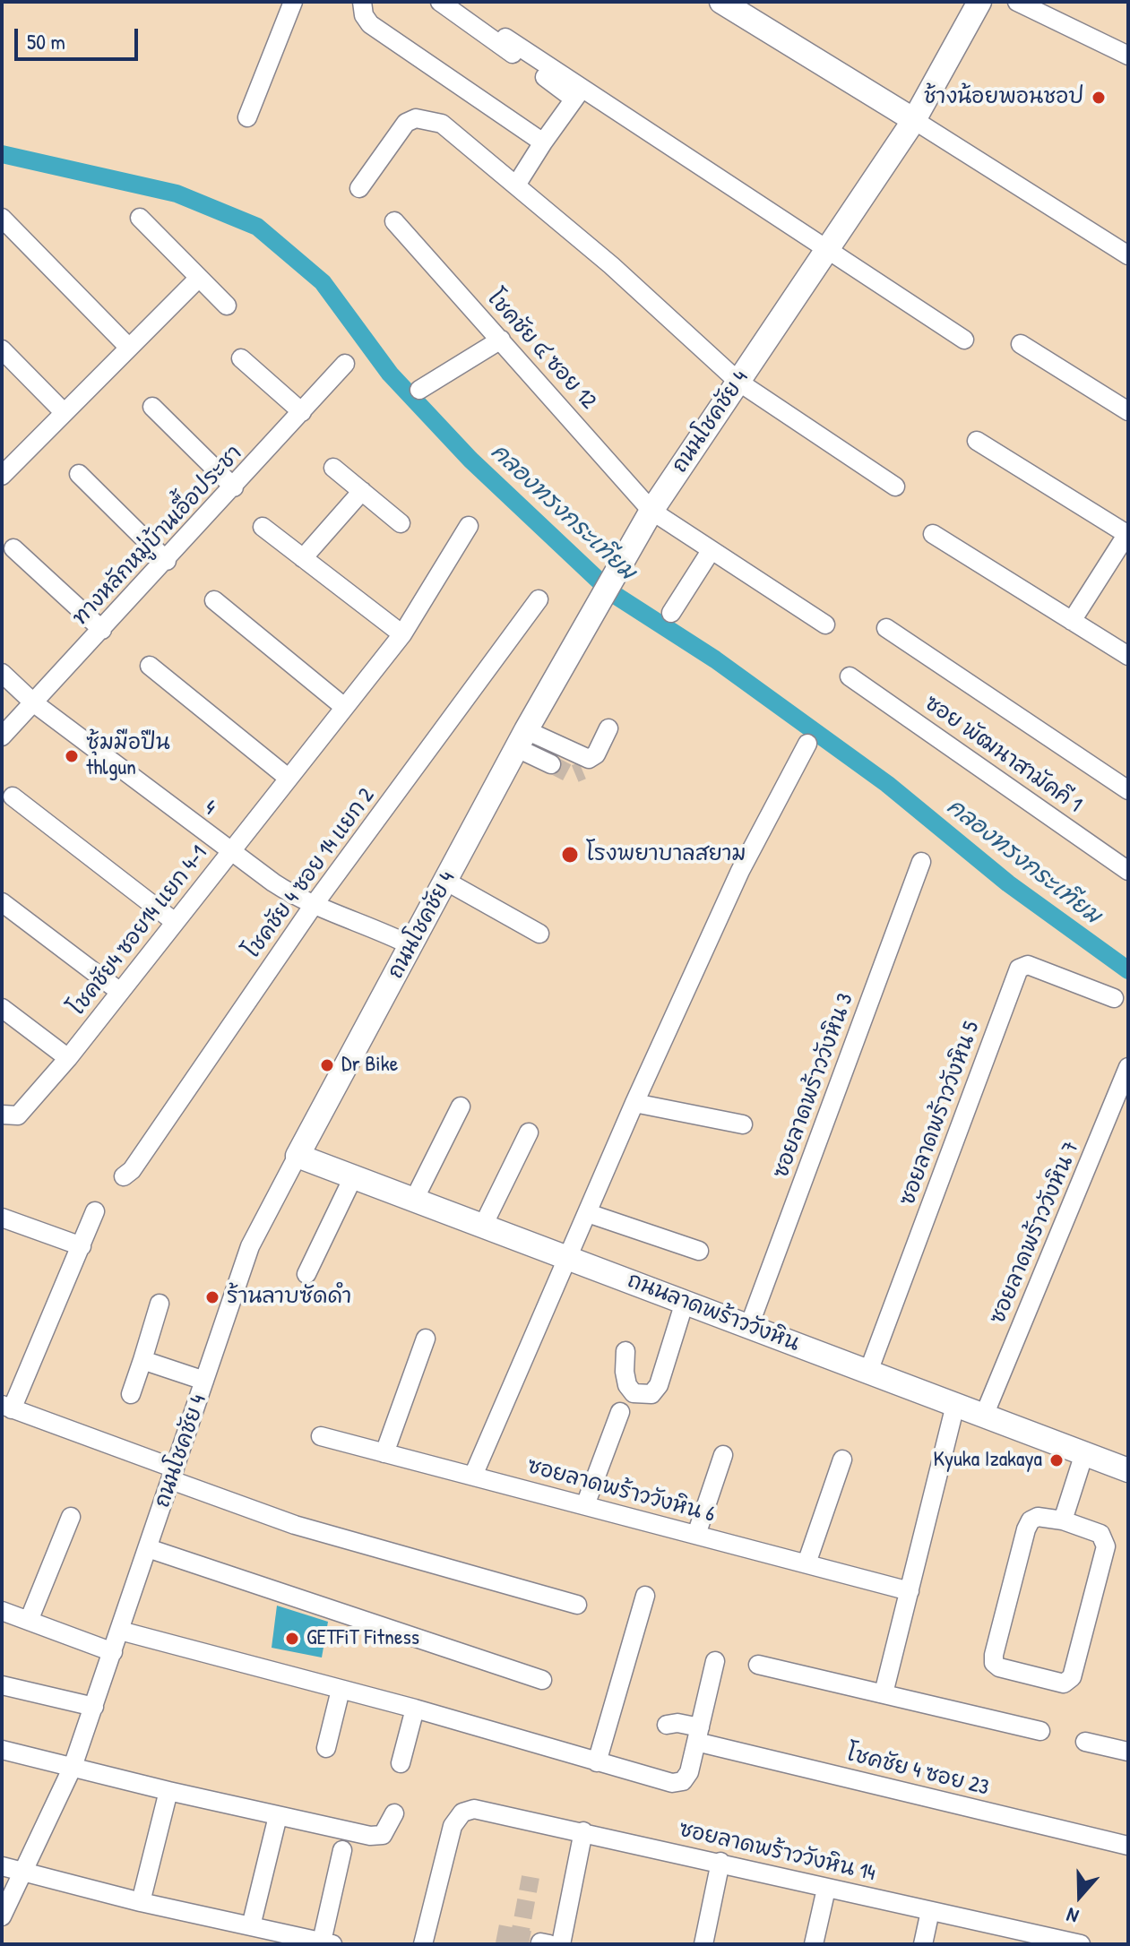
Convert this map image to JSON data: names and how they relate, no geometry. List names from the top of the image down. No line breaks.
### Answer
{"streets":{"main road":["ถนนโชคชัย 4","ถนนลาดพร้าววังหิน"],"street":["โชคชัย ๔ ซอย 12","ทางหลักหมู่บ้านเอื้อประชา","ซอย พัฒนาสามัคคี 1","4","โชคชัย 4 ซอย 14 แยก 2","โชคชัย4 ซอย14 แยก 4-1","ซอยลาดพร้าววังหิน 3","ซอยลาดพร้าววังหิน 5","ซอยลาดพร้าววังหิน 7","ซอยลาดพร้าววังหิน 6","โชคชัย 4 ซอย 23","ซอยลาดพร้าววังหิน 14"]},"crossings":[["โชคชัย ๔ ซอย 12","ถนนโชคชัย 4"],["ถนนโชคชัย 4","4"],["ถนนโชคชัย 4","ถนนลาดพร้าววังหิน"],["ทางหลักหมู่บ้านเอื้อประชา","4"],["4","โชคชัย 4 ซอย 14 แยก 2"],["4","โชคชัย4 ซอย14 แยก 4-1"],["ซอยลาดพร้าววังหิน 3","ถนนลาดพร้าววังหิน"],["ซอยลาดพร้าววังหิน 5","ถนนลาดพร้าววังหิน"],["ซอยลาดพร้าววังหิน 7","ถนนลาดพร้าววังหิน"]],"water":["คลองทรงกระเทียม"],"places":["ช้างน้อยพอนชอป","ซุ้มมือปืน thlgun","โรงพยาบาลสยาม","Dr Bike","ร้านลาบซัดดำ","Kyuka Izakaya","GETFiT Fitness"],"scale_bar":"50 m","north":"bottom"}
